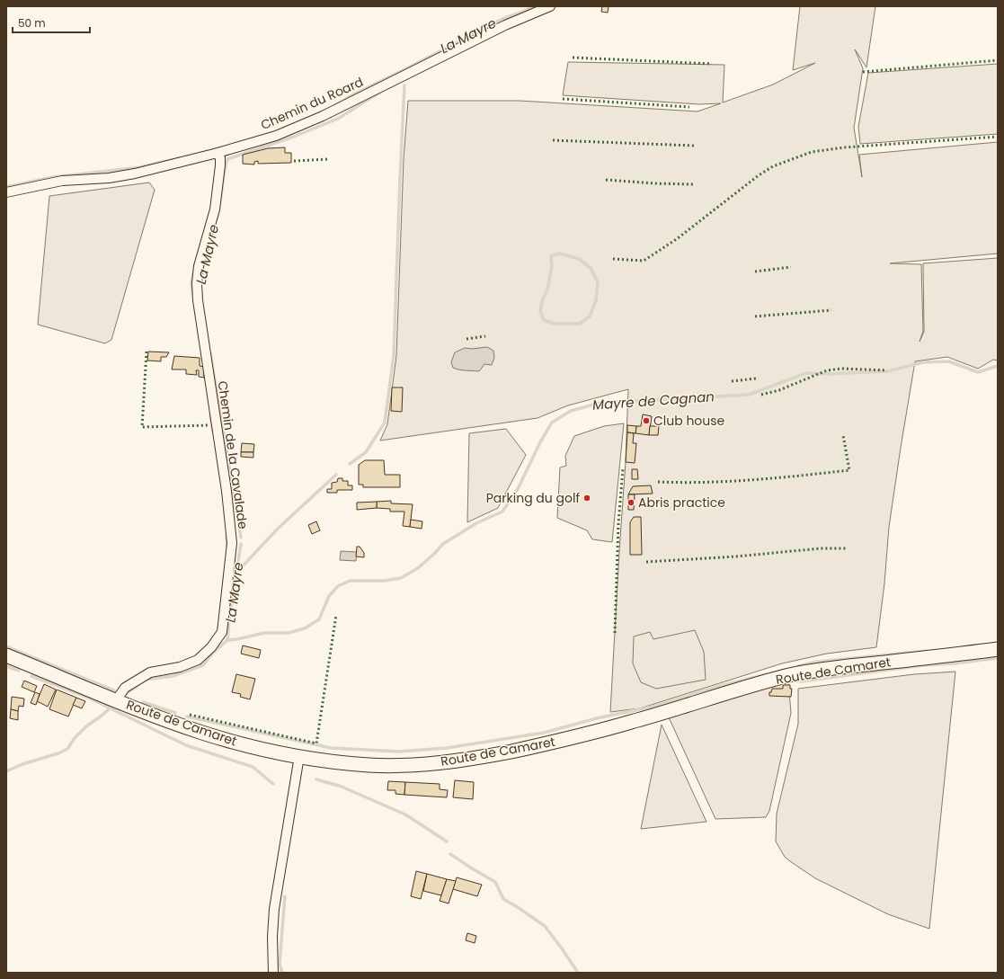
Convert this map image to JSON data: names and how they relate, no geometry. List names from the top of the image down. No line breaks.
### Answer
{"streets":{"main road":["Route de Camaret"],"street":["Chemin du Roard","Chemin de la Cavalade"]},"crossings":[["Chemin du Roard","Chemin de la Cavalade"],["Chemin de la Cavalade","Route de Camaret"]],"water":["La Mayre","Mayre de Cagnan"],"places":["Club house","Parking du golf","Abris practice"],"scale_bar":"50 m"}
